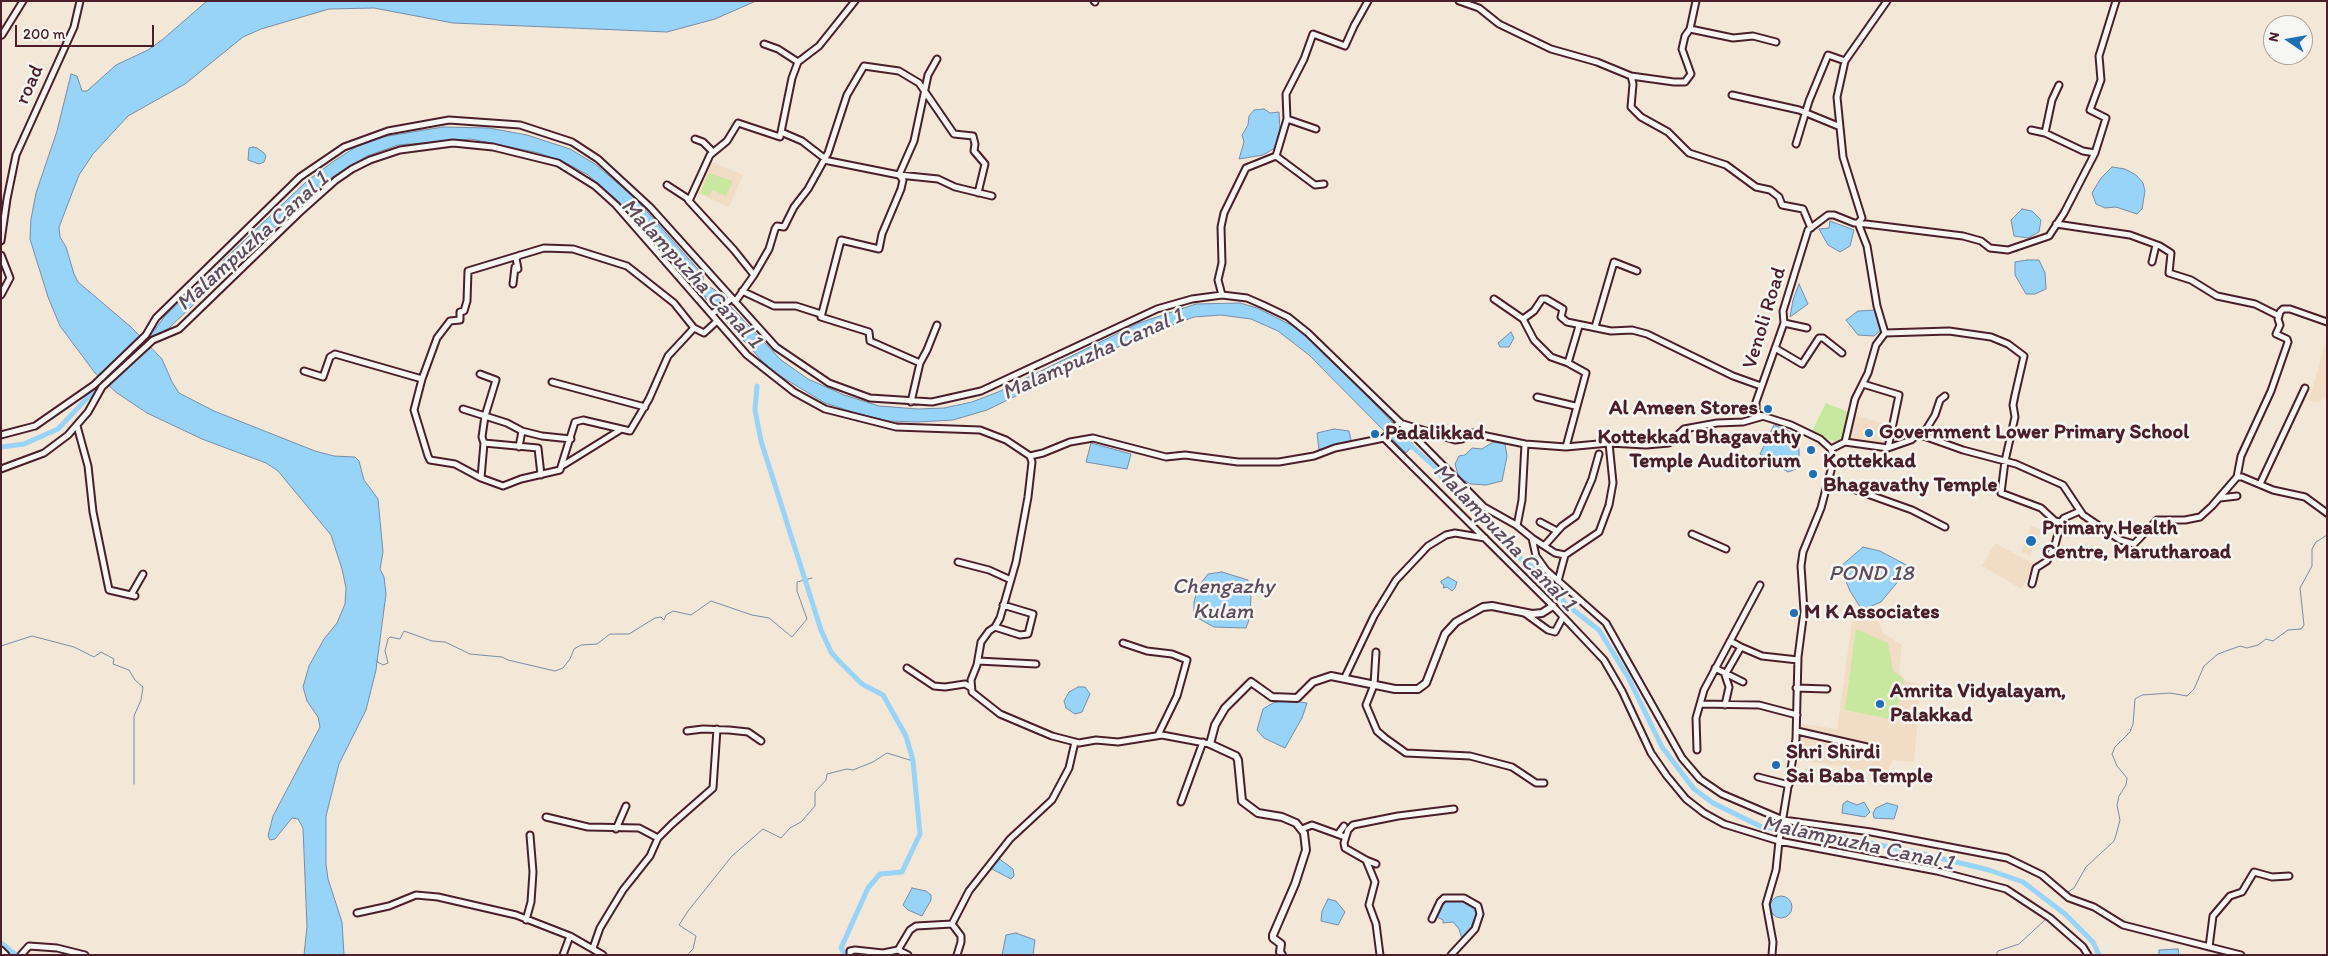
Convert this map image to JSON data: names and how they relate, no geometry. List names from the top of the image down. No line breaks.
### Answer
{"streets":{"street":["road","Venoli Road"]},"water":["Malampuzha Canal 1","POND 18","Chengazhy Kulam"],"places":["Al Ameen Stores","Government Lower Primary School","Padalikkad","Kottekkad Bhagavathy Temple Auditorium","Kottekkad Bhagavathy Temple","Primary Health Centre, Marutharoad","M K Associates","Amrita Vidyalayam, Palakkad","Shri Shirdi Sai Baba Temple"],"scale_bar":"200 m","north":"left"}
